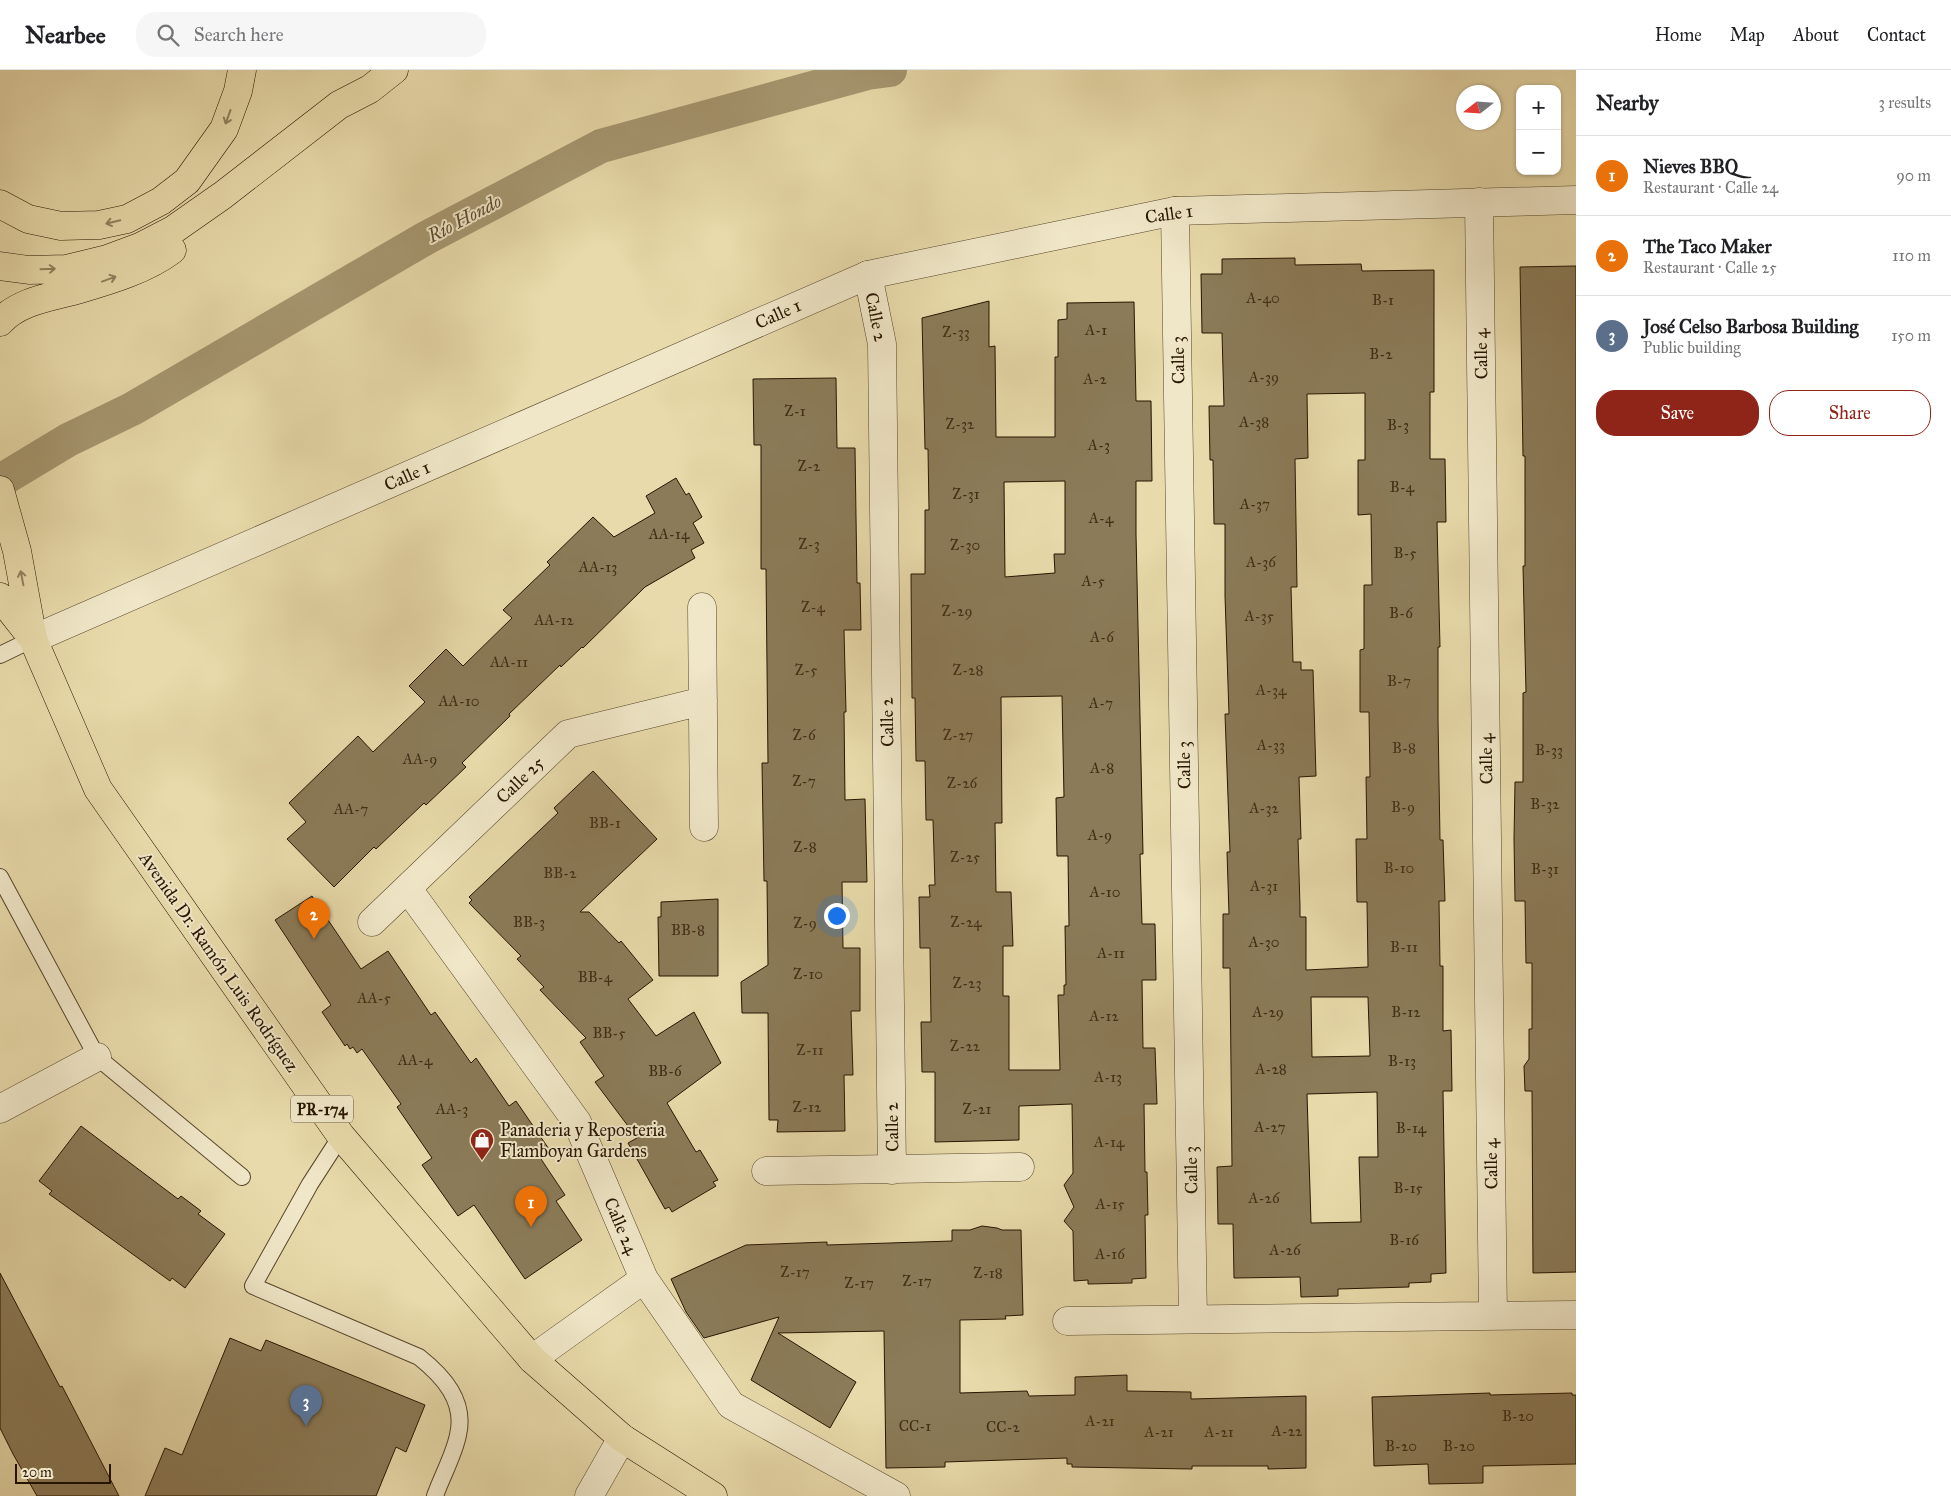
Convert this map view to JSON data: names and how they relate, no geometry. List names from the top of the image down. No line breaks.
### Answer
{"streets":{"main road":["Avenida Dr. Ramón Luis Rodríguez","PR-174"],"street":["Calle 1","Calle 2","Calle 4","Calle 3","Calle 25","Calle 24"]},"crossings":[["Calle 1","Calle 2"],["Calle 1","Calle 4"],["Calle 1","Calle 3"],["Calle 1","Avenida Dr. Ramón Luis Rodríguez"],["Calle 25","Calle 24"]],"water":["Río Hondo"],"places":{"shop":["Panaderia y Reposteria Flamboyan Gardens"]},"house_numbers":["A-40","B-1","A-1","Z-33","B-2","A-39","A-2","Z-1","A-38","Z-32","B-3","A-3","Z-2","B-4","Z-31","A-37","A-4","AA-14","Z-3","Z-30","B-5","A-36","AA-13","A-5","Z-4","Z-29","B-6","A-35","AA-12","A-6","AA-11","Z-5","Z-28","B-7","A-34","AA-10","A-7","Z-6","Z-27","A-33","B-8","B-33","AA-9","A-8","Z-7","Z-26","B-32","B-9","A-32","AA-7","BB-1","A-9","Z-8","Z-25","B-10","B-31","BB-2","A-31","A-10","BB-3","Z-24","Z-9","BB-8","A-30","B-11","A-11","Z-10","BB-4","Z-23","AA-5","A-29","B-12","A-12","BB-5","Z-22","Z-11","AA-4","B-13","A-28","BB-6","A-13","Z-12","AA-3","Z-21","A-27","B-14","A-14","B-15","A-26","A-15","B-16","A-26","A-16","Z-17","Z-18","Z-17","Z-17","B-20","A-21","CC-1","CC-2","A-22","A-21","A-21","B-20","B-20"],"scale_bar":"20 m","north":"left","page":{"header":"Nearbee","search":"Search here","nav":["Home","Map","About","Contact"],"heading":["Nearby","3 results"],"map_buttons":["+","−"],"list":[{"mark":"1","name":"Nieves BBQ","note":"Restaurant · Calle 24","value":"90 m"},{"mark":"2","name":"The Taco Maker","note":"Restaurant · Calle 25","value":"110 m"},{"mark":"3","name":"José Celso Barbosa Building","note":"Public building","value":"150 m"}],"buttons":["Save","Share"],"pins":["2","1","3"],"scale":"20 m"}}
